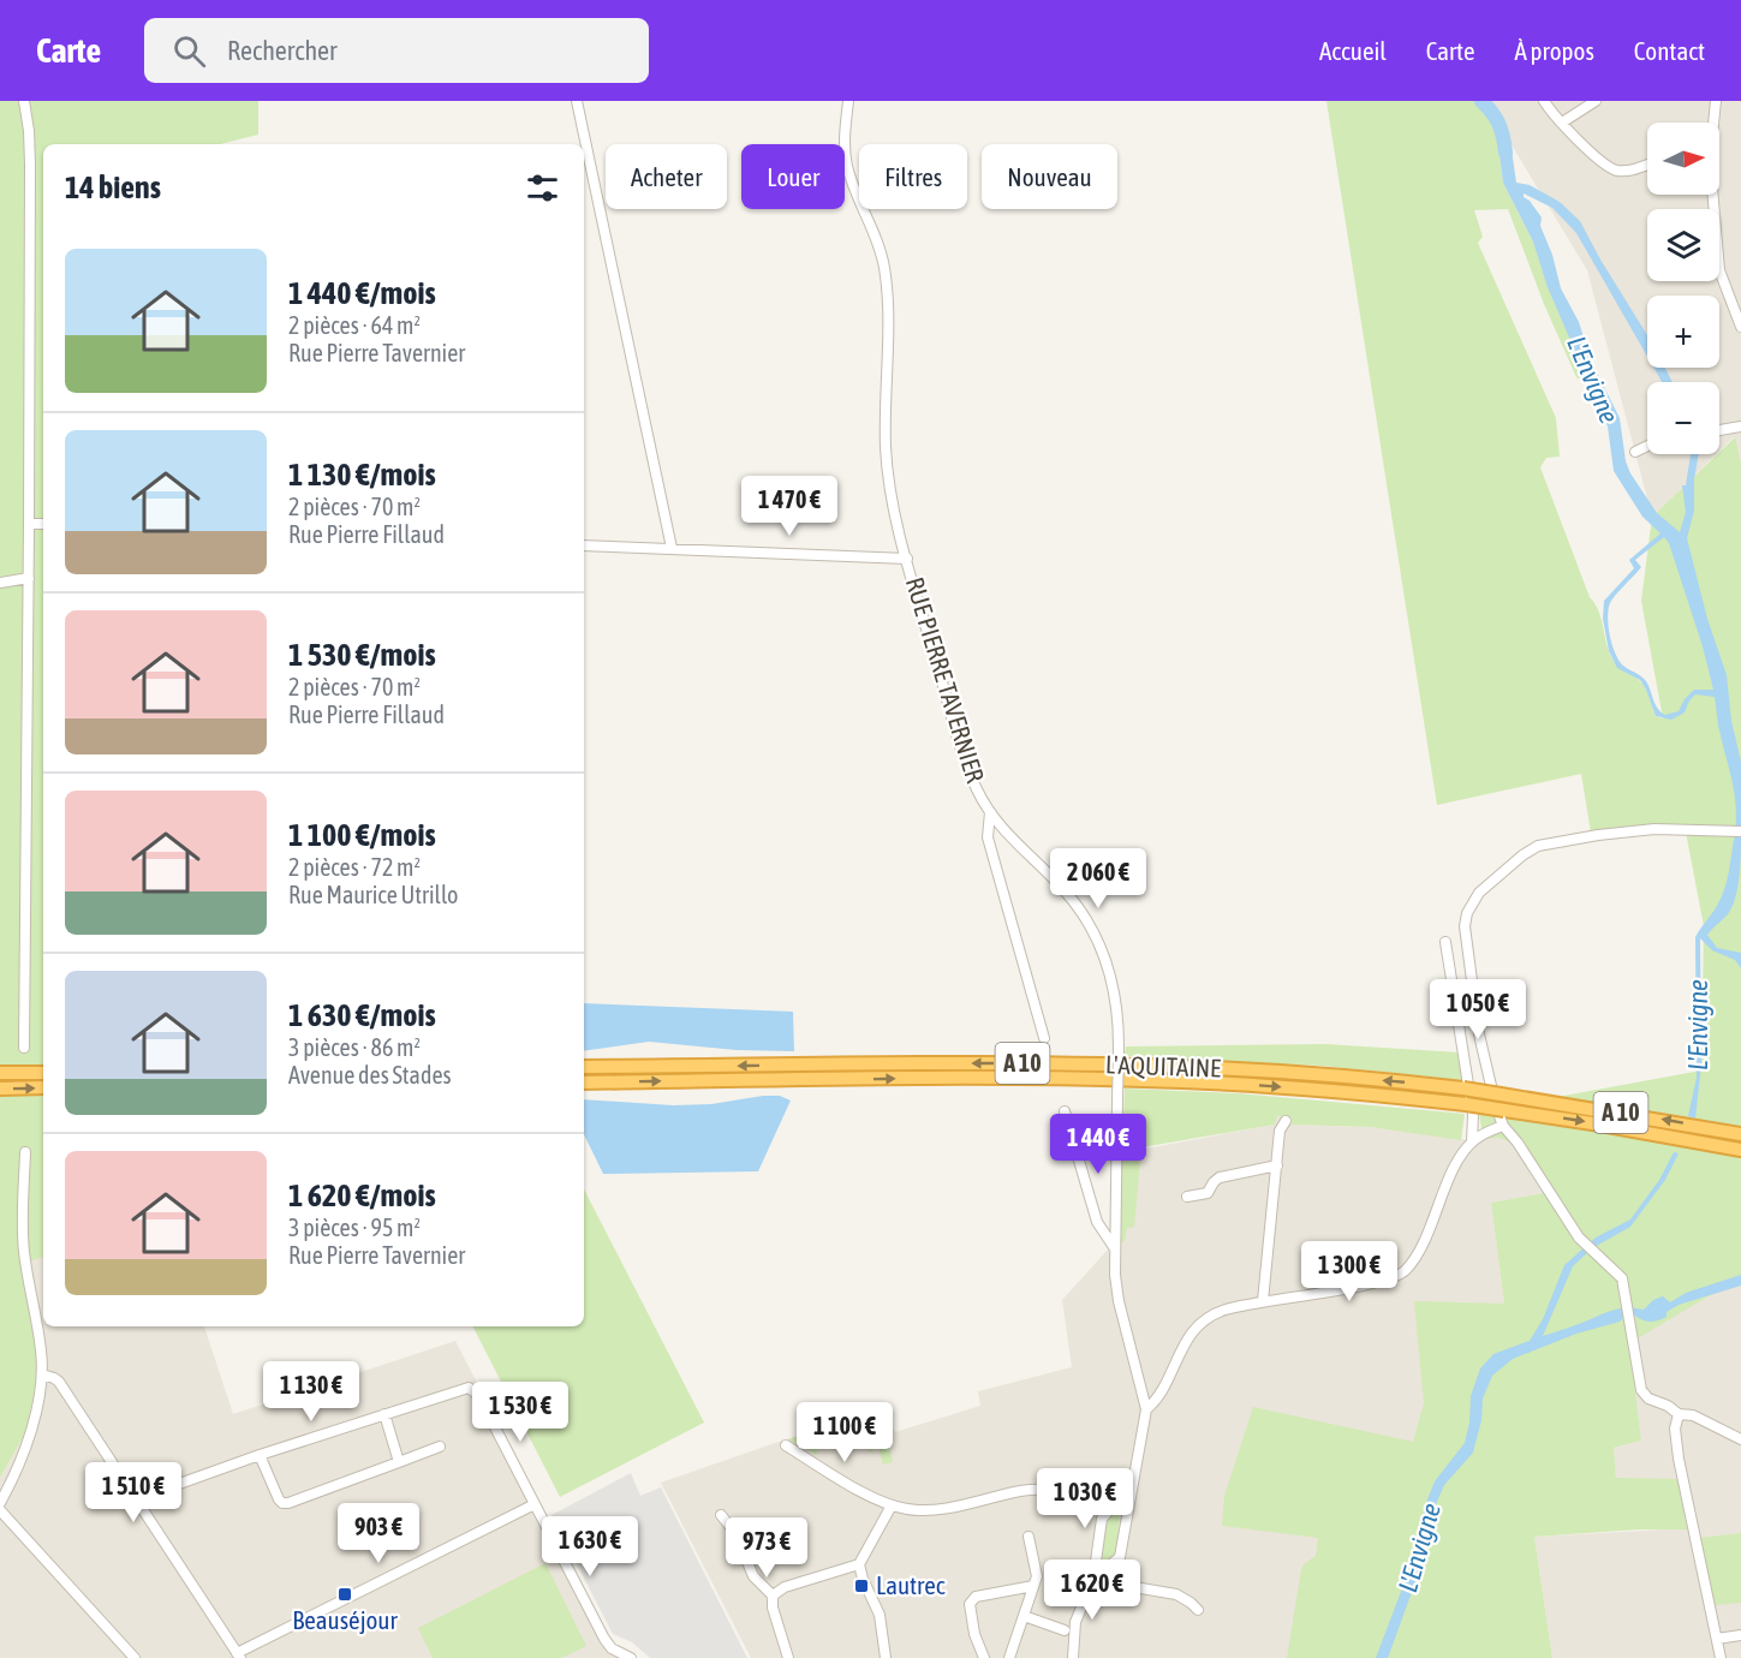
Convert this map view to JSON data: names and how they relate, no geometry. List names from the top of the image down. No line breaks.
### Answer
{"streets":{"highway":["A 10","L'AQUITAINE"],"street":["RUE PIERRE TAVERNIER"]},"water":["L'Envigne"],"places":{"transit":["Lautrec","Beauséjour"]},"north":"right","page":{"header":"Carte","search":"Rechercher","nav":["Accueil","Carte","À propos","Contact"],"map_buttons":["+","−"],"chip":["Acheter","Louer","Filtres","Nouveau"],"heading":"14 biens","list":[{"name":"1 440 €/mois","note":"2 pièces · 64 m² · Rue Pierre Tavernier"},{"name":"1 130 €/mois","note":"2 pièces · 70 m² · Rue Pierre Fillaud"},{"name":"1 530 €/mois","note":"2 pièces · 70 m² · Rue Pierre Fillaud"},{"name":"1 100 €/mois","note":"2 pièces · 72 m² · Rue Maurice Utrillo"},{"name":"1 630 €/mois","note":"3 pièces · 86 m² · Avenue des Stades"},{"name":"1 620 €/mois","note":"3 pièces · 95 m² · Rue Pierre Tavernier"}],"price":["1 470 €","2 060 €","1 050 €","1 440 €","1 300 €","1 130 €","1 530 €","1 100 €","1 510 €","1 030 €","903 €","1 630 €","973 €","1 620 €"]}}
